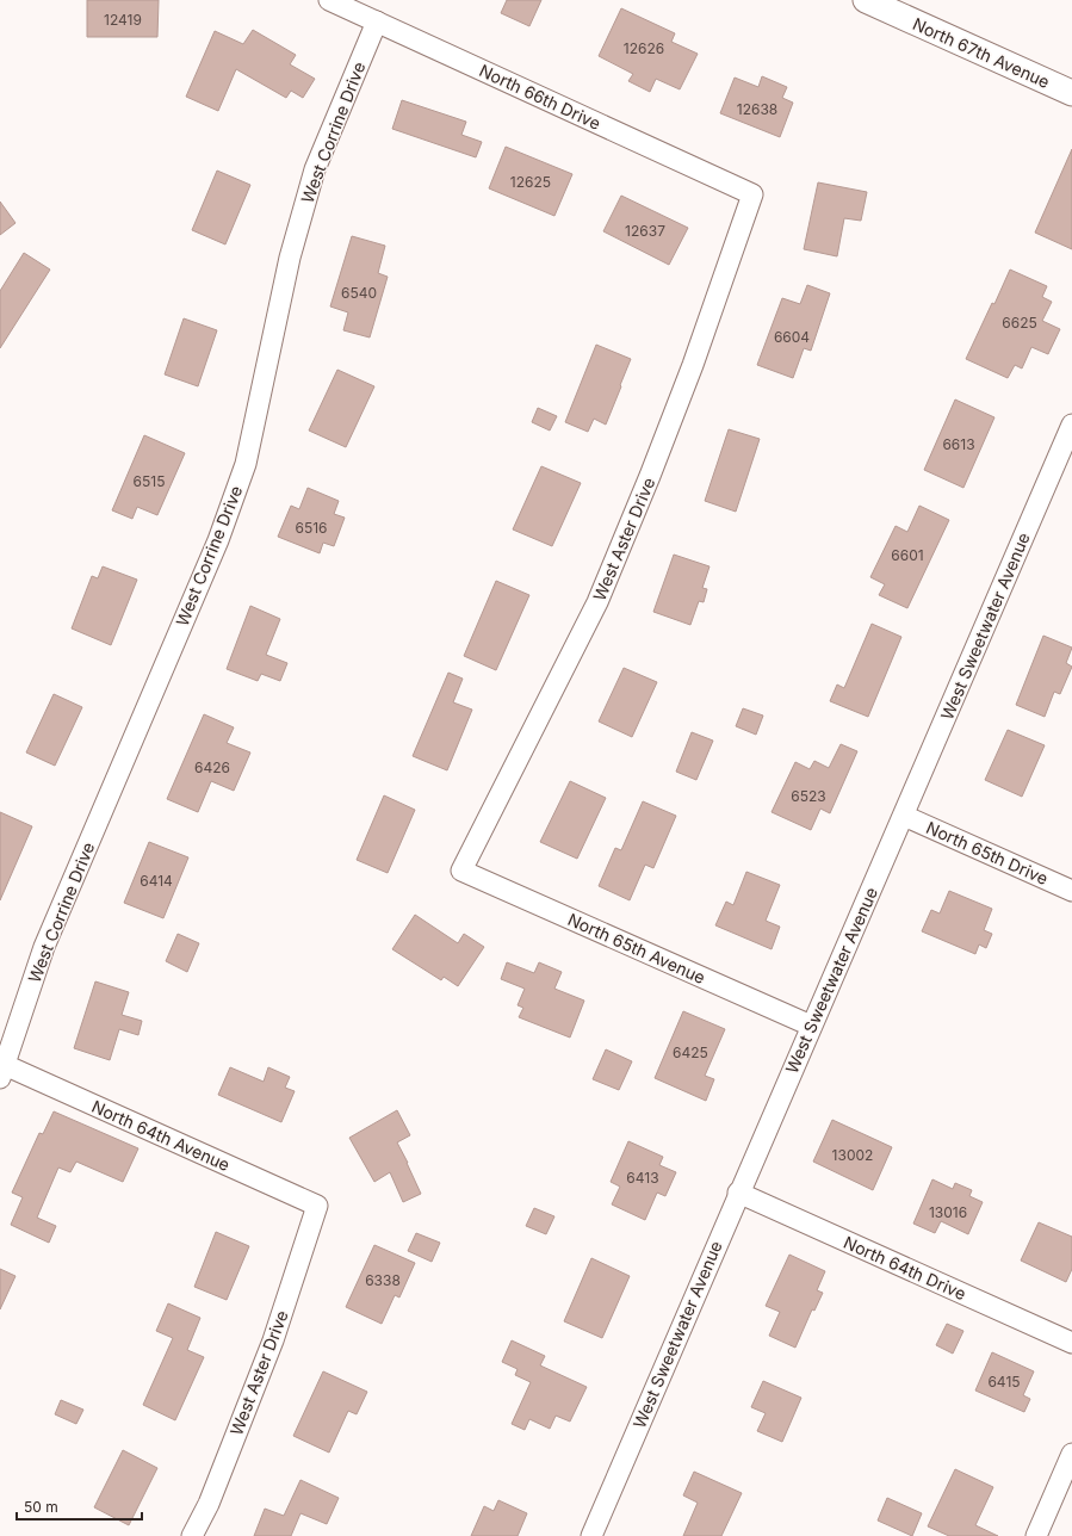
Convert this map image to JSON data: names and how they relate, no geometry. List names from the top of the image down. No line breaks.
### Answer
{"streets":{"main road":["North 67th Avenue"],"street":["North 66th Drive","West Corrine Drive","West Aster Drive","West Sweetwater Avenue","North 65th Drive","North 65th Avenue","North 64th Avenue","North 64th Drive"]},"crossings":[["North 66th Drive","West Corrine Drive"],["North 66th Drive","West Aster Drive"],["West Corrine Drive","North 64th Avenue"],["West Aster Drive","North 65th Avenue"],["West Aster Drive","North 64th Avenue"],["West Sweetwater Avenue","North 65th Drive"],["West Sweetwater Avenue","North 65th Avenue"],["West Sweetwater Avenue","North 64th Drive"]],"house_numbers":["12419","12626","12638","12625","12637","6540","6625","6604","6613","6515","6516","6601","6426","6523","6414","6425","13002","6413","13016","6338","6415"],"scale_bar":"50 m"}
